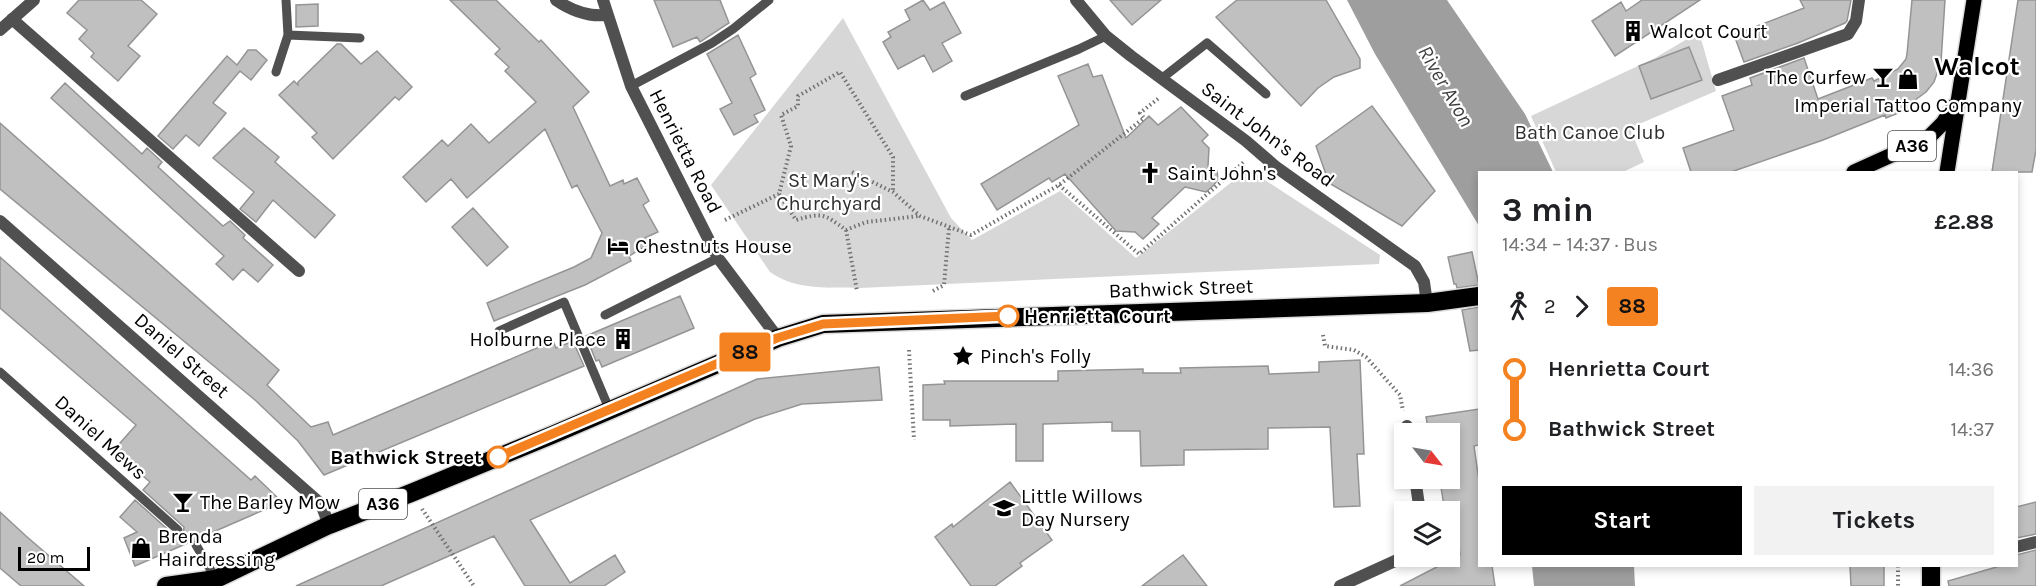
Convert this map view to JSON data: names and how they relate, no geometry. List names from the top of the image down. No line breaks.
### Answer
{"streets":{"highway":["A36","Bathwick Street"],"street":["Saint John's Road","Henrietta Road","Daniel Street"],"lane":["Daniel Mews"]},"crossings":[["Saint John's Road","Bathwick Street"],["Henrietta Road","Bathwick Street"],["Bathwick Street","Daniel Street"]],"districts":["Walcot"],"water":["River Avon"],"parks":["Bath Canoe Club","St Mary's Churchyard"],"places":{"building":["Walcot Court","Holburne Place"],"bar":["The Curfew","The Barley Mow"],"shop":["Imperial Tattoo Company","Brenda Hairdressing"],"church":["Saint John's"],"hotel":["Chestnuts House"],"other":["Henrietta Court","Bathwick Street"],"place":["Pinch's Folly"],"school or university":["Little Willows Day Nursery"]},"lines":["bus line 88"],"scale_bar":"20 m","north":"bottom right","page":{"on_map":"88","heading":["3 min","14:34 – 14:37 · Bus","£2.88"],"legs":["2","88"],"list":[{"name":"Henrietta Court","value":"14:36"},{"name":"Bathwick Street","value":"14:37"}],"buttons":["Start","Tickets"],"scale":"20 m"}}
